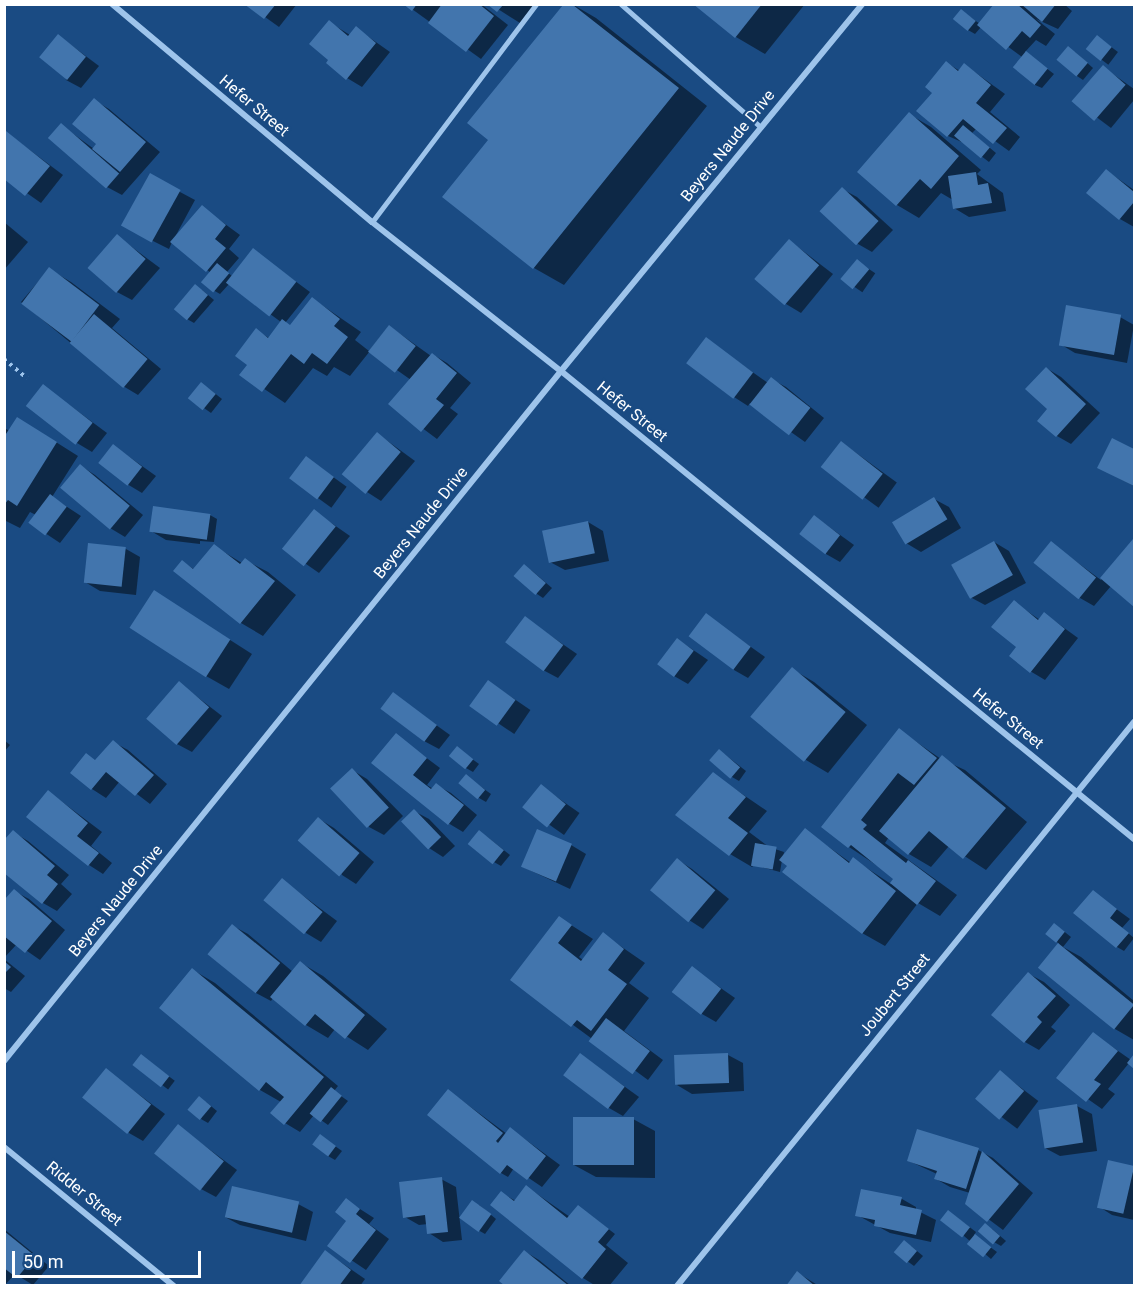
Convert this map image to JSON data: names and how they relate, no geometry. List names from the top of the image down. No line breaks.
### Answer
{"streets":{"street":["Hefer Street","Beyers Naude Drive","Joubert Street","Ridder Street"]},"crossings":[["Hefer Street","Beyers Naude Drive"],["Hefer Street","Joubert Street"]],"scale_bar":"50 m"}
